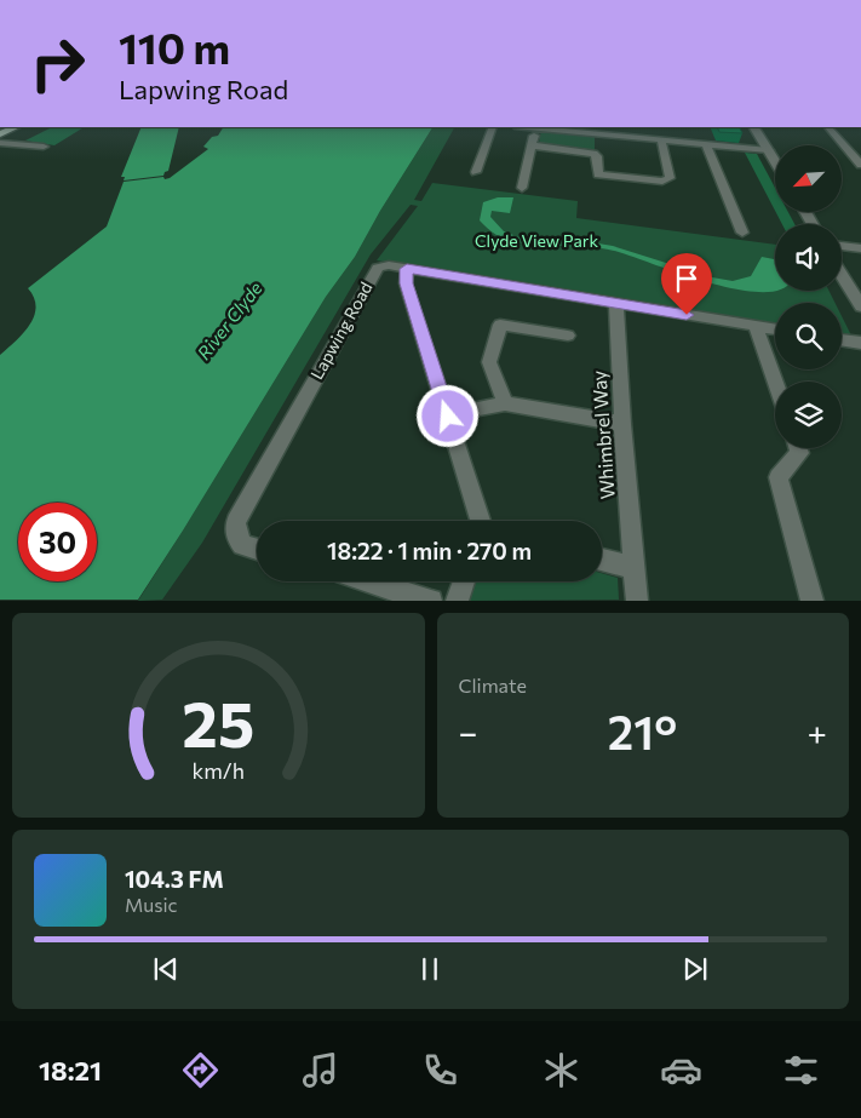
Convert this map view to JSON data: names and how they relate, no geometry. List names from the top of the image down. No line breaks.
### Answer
{"streets":{"street":["Lapwing Road","Whimbrel Way"]},"crossings":[["Lapwing Road","Whimbrel Way"]],"water":["River Clyde"],"parks":["Clyde View Park"],"north":"bottom left","page":{"turn":["110 m","Lapwing Road"],"limit":"30","trip":"18:22 · 1 min · 270 m","tile":"Climate","heat":["−","21°","+"],"song":["104.3 FM","Music"],"tabs":"18:21","gauge":["25","km/h"]}}
